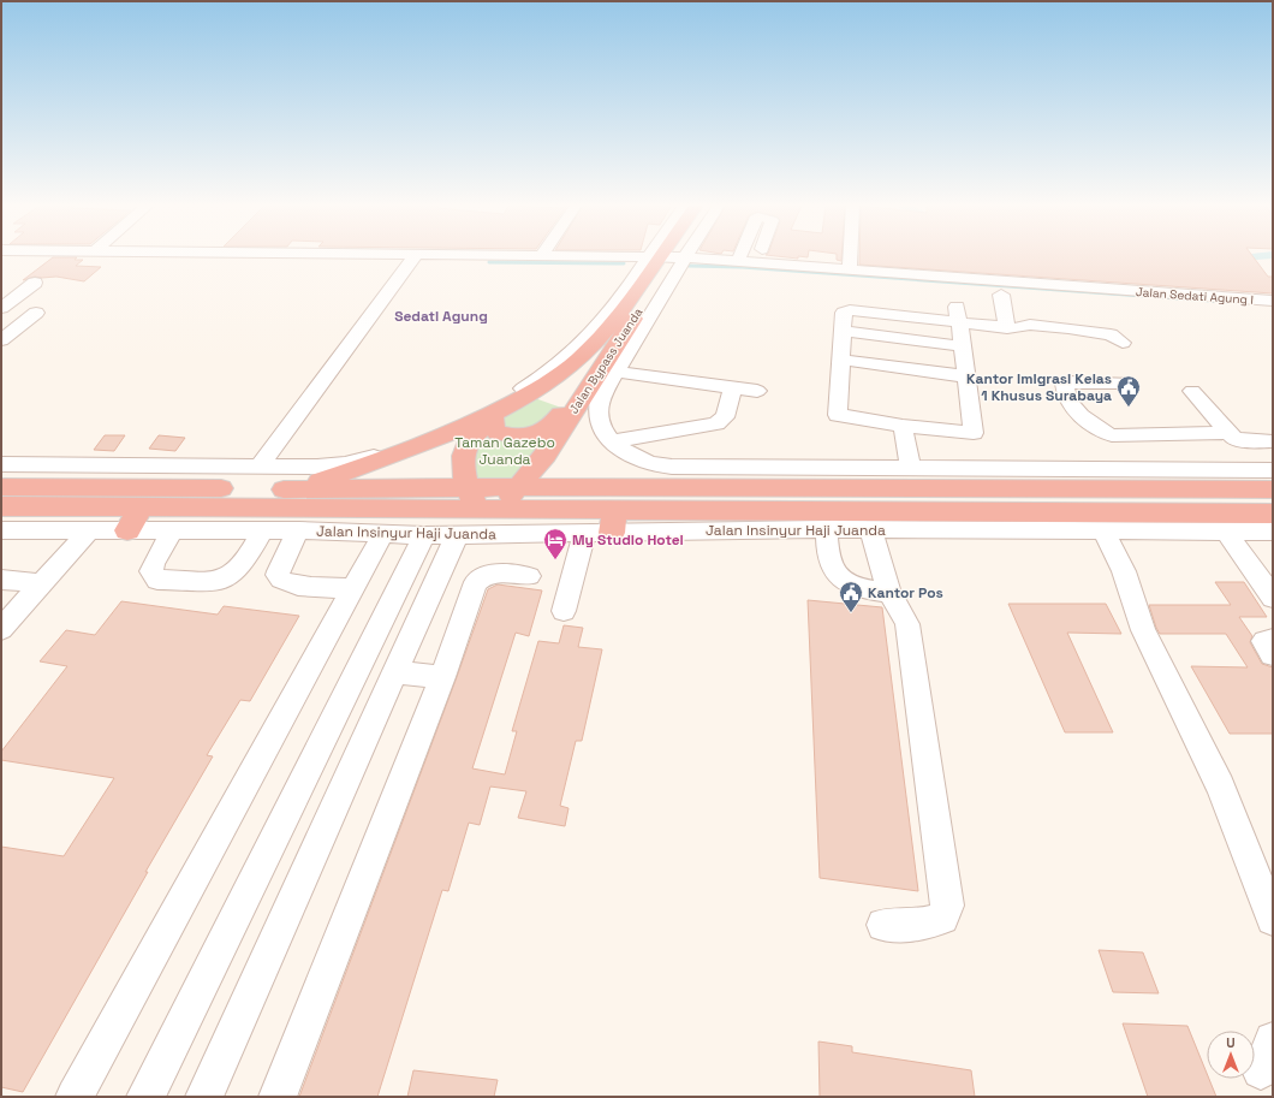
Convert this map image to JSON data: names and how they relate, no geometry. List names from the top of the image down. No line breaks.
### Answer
{"streets":{"highway":["Jalan Bypass Juanda","Jalan Insinyur Haji Juanda"],"street":["Jalan Sedati Agung I"]},"crossings":[["Jalan Sedati Agung I","Jalan Bypass Juanda"],["Jalan Bypass Juanda","Jalan Insinyur Haji Juanda"]],"districts":["Sedati Agung"],"parks":["Taman Gazebo Juanda"],"places":{"public building":["Kantor Imigrasi Kelas 1 Khusus Surabaya","Kantor Pos"],"hotel":["My Studio Hotel"]},"north":"top"}
